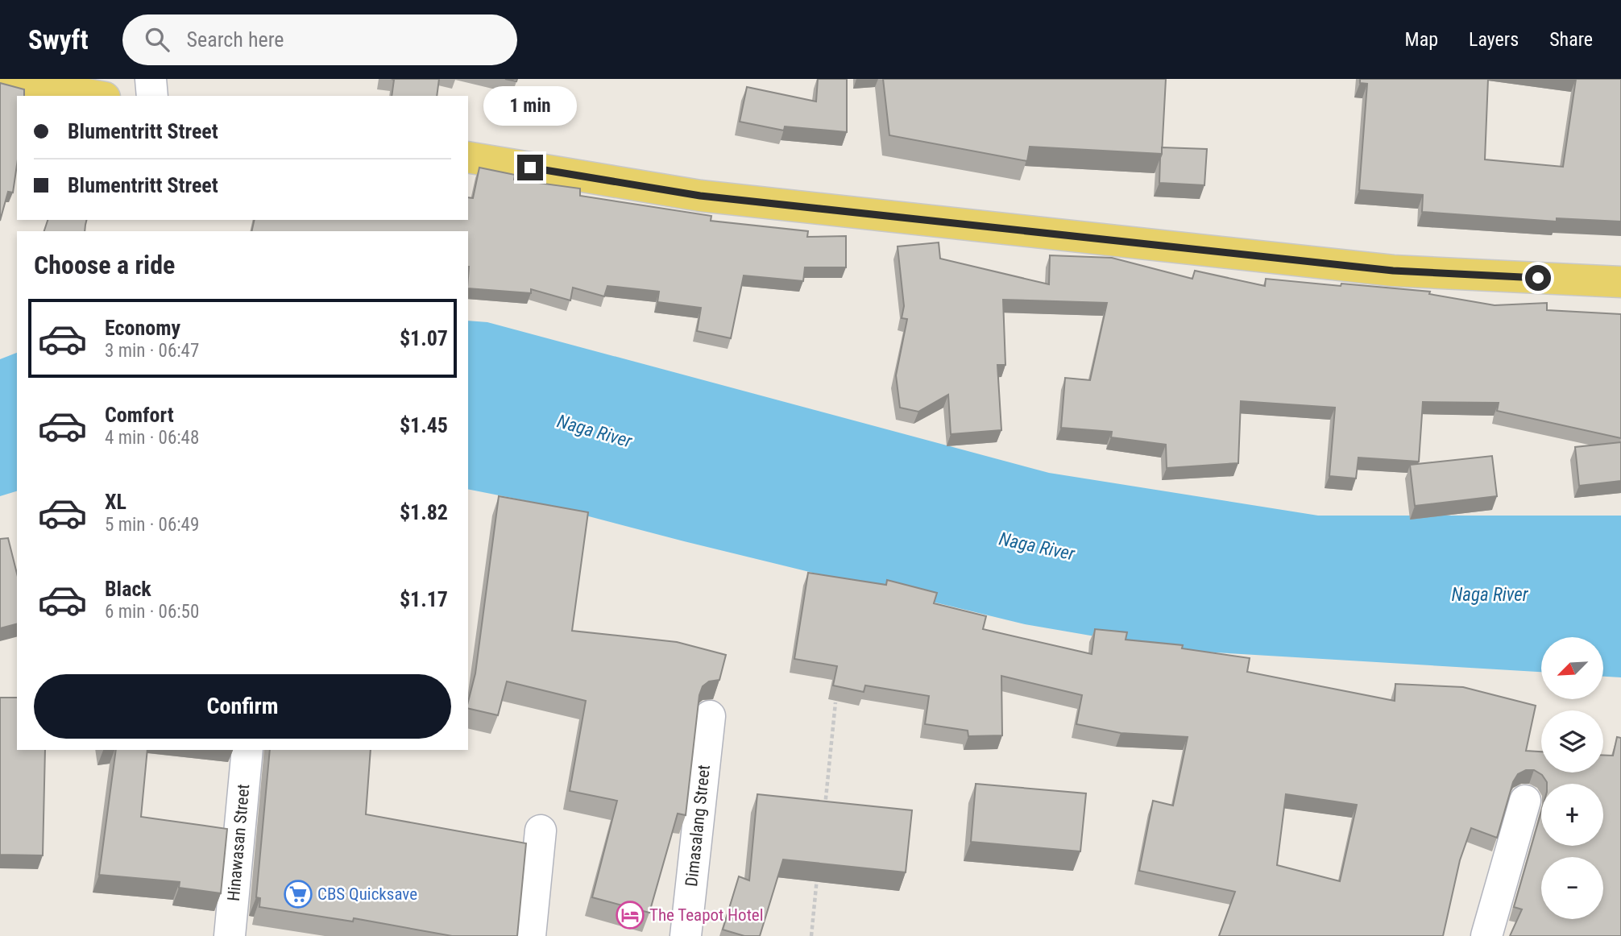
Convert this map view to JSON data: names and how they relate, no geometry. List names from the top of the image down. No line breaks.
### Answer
{"streets":{"street":["Dimasalang Street","Hinawasan Street"]},"water":["Naga River"],"places":{"supermarket":["CBS Quicksave"],"hotel":["The Teapot Hotel"]},"north":"bottom left","page":{"header":"Swyft","search":"Search here","nav":["Map","Layers","Share"],"bubble":"1 min","banner":["Blumentritt Street","Blumentritt Street"],"heading":"Choose a ride","list":[{"name":"Economy","note":"3 min · 06:47","value":"$1.07"},{"name":"Comfort","note":"4 min · 06:48","value":"$1.45"},{"name":"XL","note":"5 min · 06:49","value":"$1.82"},{"name":"Black","note":"6 min · 06:50","value":"$1.17"}],"map_buttons":["+","−"],"buttons":"Confirm"}}
